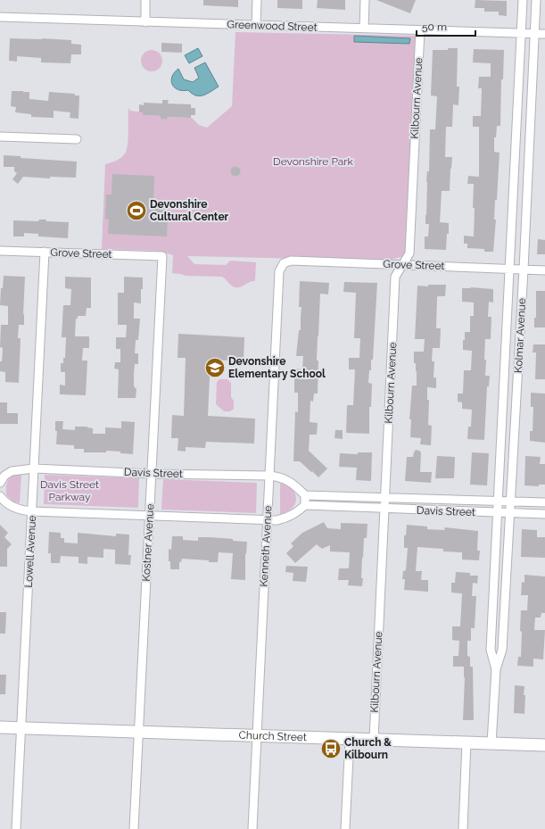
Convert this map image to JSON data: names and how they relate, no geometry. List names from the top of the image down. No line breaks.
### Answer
{"streets":{"street":["Greenwood Street","Kilbourn Avenue","Grove Street","Kolmar Avenue","Davis Street","Kostner Avenue","Kenneth Avenue","Lowell Avenue","Church Street"]},"crossings":[["Greenwood Street","Kilbourn Avenue"],["Greenwood Street","Kolmar Avenue"],["Kilbourn Avenue","Grove Street"],["Kilbourn Avenue","Davis Street"],["Kilbourn Avenue","Church Street"],["Grove Street","Kolmar Avenue"],["Grove Street","Kostner Avenue"],["Grove Street","Kenneth Avenue"],["Grove Street","Lowell Avenue"],["Kolmar Avenue","Davis Street"],["Kolmar Avenue","Church Street"],["Davis Street","Kostner Avenue"],["Davis Street","Kenneth Avenue"],["Davis Street","Lowell Avenue"],["Kostner Avenue","Church Street"],["Kenneth Avenue","Church Street"],["Lowell Avenue","Church Street"]],"parks":["Devonshire Park","Davis Street Parkway"],"places":{"sports":["Devonshire Cultural Center"],"school or university":["Devonshire Elementary School"],"bus stop":["Church & Kilbourn"]},"scale_bar":"50 m"}
